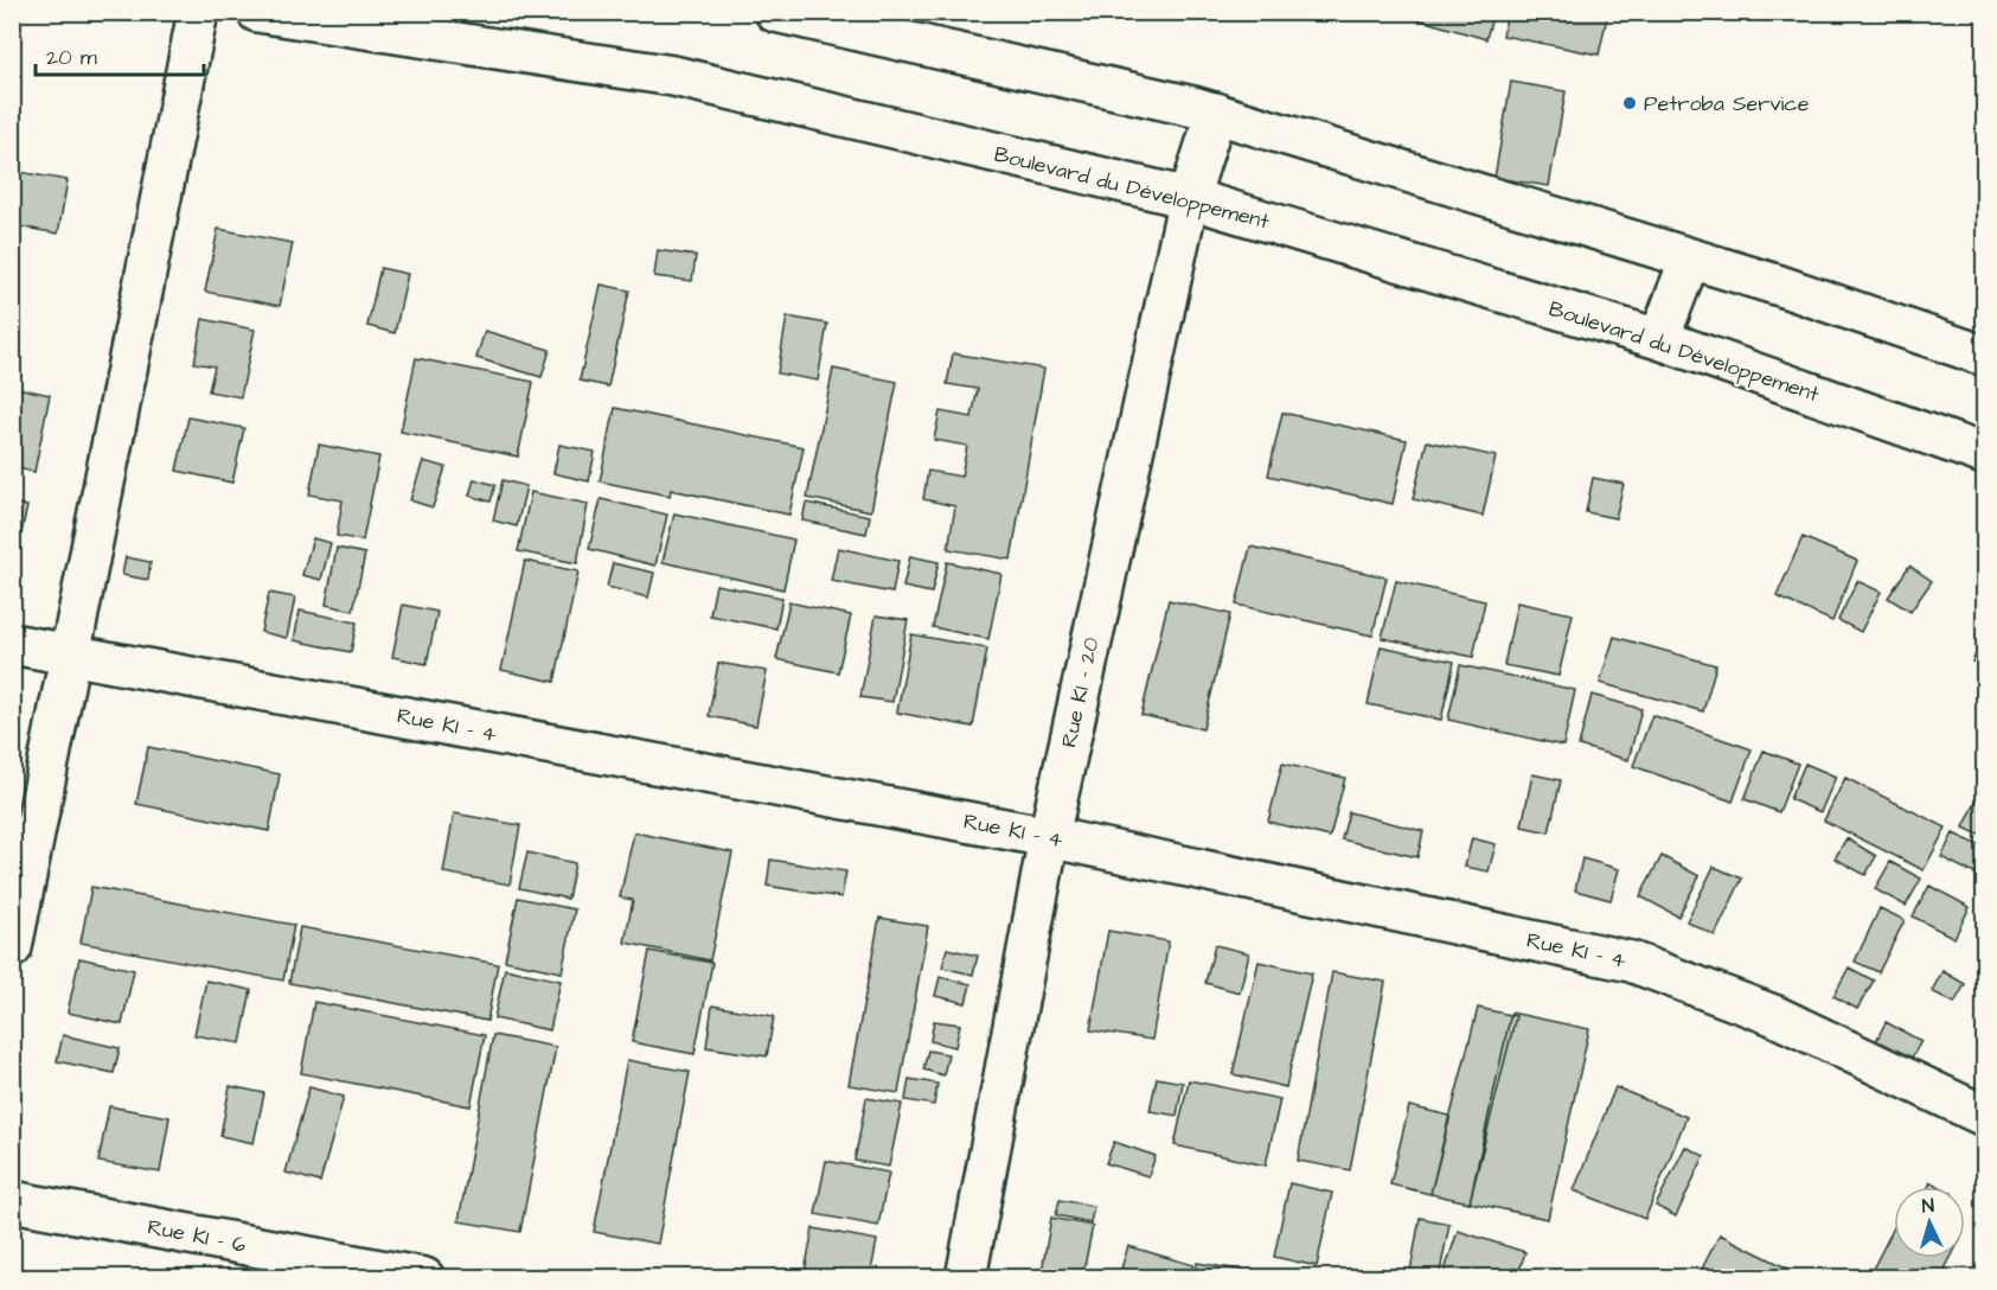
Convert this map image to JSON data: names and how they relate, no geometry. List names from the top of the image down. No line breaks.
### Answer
{"streets":{"main road":["Boulevard du Développement","Rue KI - 20","Rue KI - 4","Rue KI - 6"]},"crossings":[["Boulevard du Développement","Rue KI - 20"],["Rue KI - 20","Rue KI - 4"]],"places":["Petroba Service"],"scale_bar":"20 m","north":"top"}
